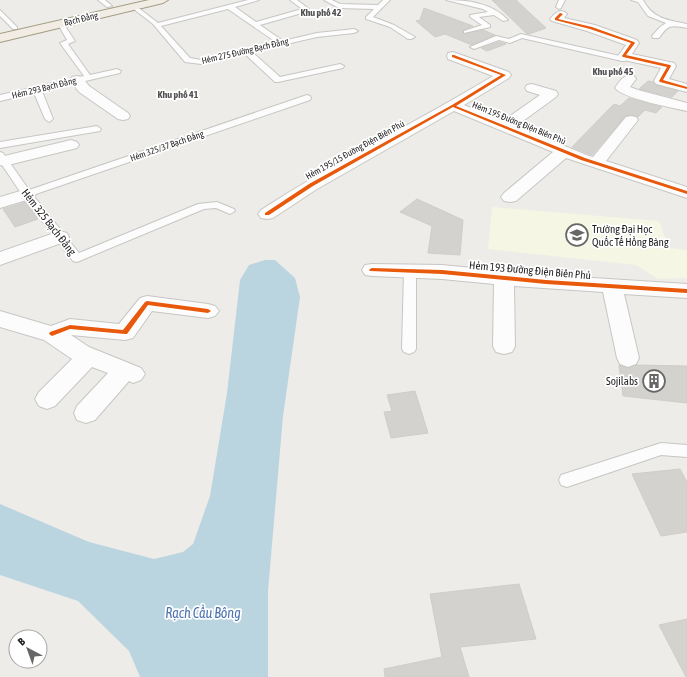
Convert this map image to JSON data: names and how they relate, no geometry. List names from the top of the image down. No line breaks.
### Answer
{"streets":{"main road":["Bạch Đằng"],"street":["Hẻm 195 Đường Điện Biên Phủ","Hẻm 195/15 Đường Điện Biên Phủ","Hẻm 193 Đường Điện Biên Phủ"],"lane":["Hẻm 275 Đường Bạch Đằng","Hẻm 293 Bạch Đằng","Hẻm 325/37 Bạch Đằng","Hẻm 325 Bạch Đằng"]},"crossings":[["Bạch Đằng","Hẻm 275 Đường Bạch Đằng"],["Bạch Đằng","Hẻm 293 Bạch Đằng"],["Hẻm 195 Đường Điện Biên Phủ","Hẻm 195/15 Đường Điện Biên Phủ"],["Hẻm 325/37 Bạch Đằng","Hẻm 325 Bạch Đằng"]],"districts":["Khu phố 42","Khu phố 45","Khu phố 41"],"water":["Rạch Cầu Bông"],"places":{"school or university":["Trường Đại Học Quốc Tế Hồng Bàng"],"building":["Sojilabs"]},"north":"top left"}
